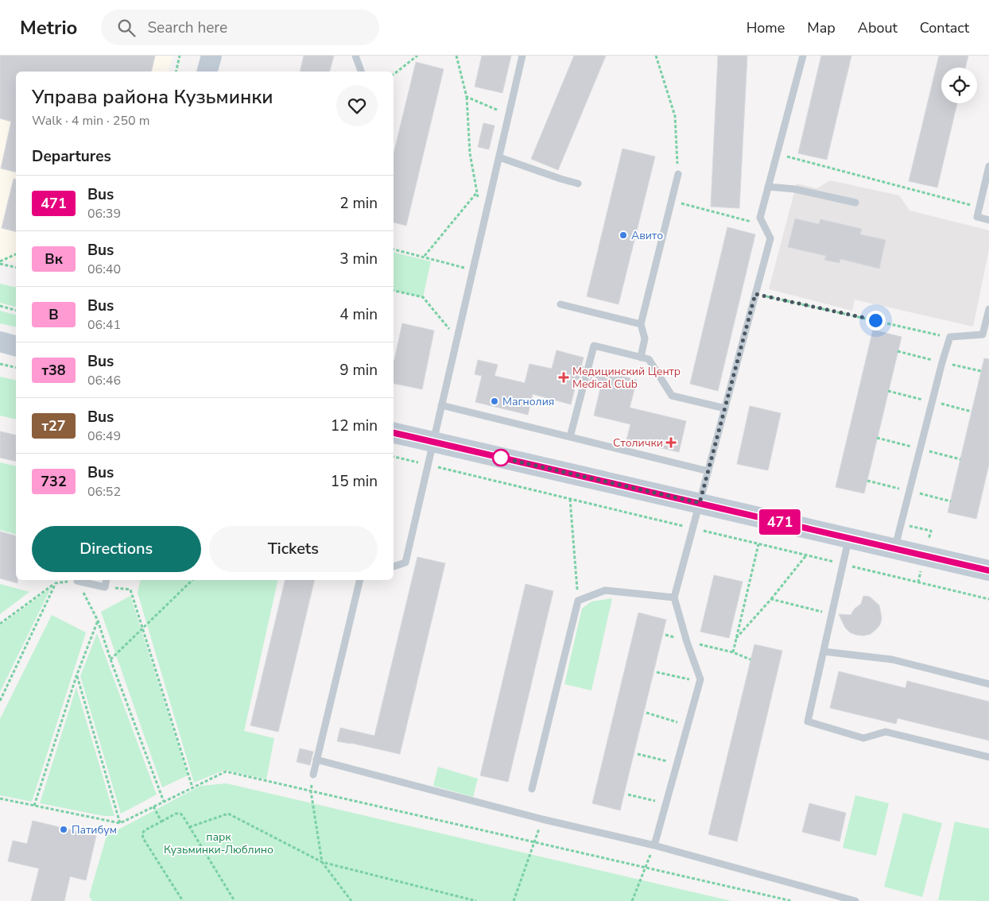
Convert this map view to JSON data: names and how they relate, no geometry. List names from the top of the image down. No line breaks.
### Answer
{"parks":["парк Кузьминки-Люблино"],"places":{"other":["Авито","Магнолия","Патибум"],"health":["Медицинский Центр Medical Club","Столички"]},"lines":["bus line 471"],"page":{"header":"Metrio","search":"Search here","nav":["Home","Map","About","Contact"],"on_map":"471","heading":[["Управа района Кузьминки","Walk · 4 min · 250 m"],"Departures"],"list":[{"mark":"471","name":"Bus","note":"06:39","value":"2 min"},{"mark":"Вк","name":"Bus","note":"06:40","value":"3 min"},{"mark":"В","name":"Bus","note":"06:41","value":"4 min"},{"mark":"т38","name":"Bus","note":"06:46","value":"9 min"},{"mark":"т27","name":"Bus","note":"06:49","value":"12 min"},{"mark":"732","name":"Bus","note":"06:52","value":"15 min"}],"buttons":["Directions","Tickets"]}}
